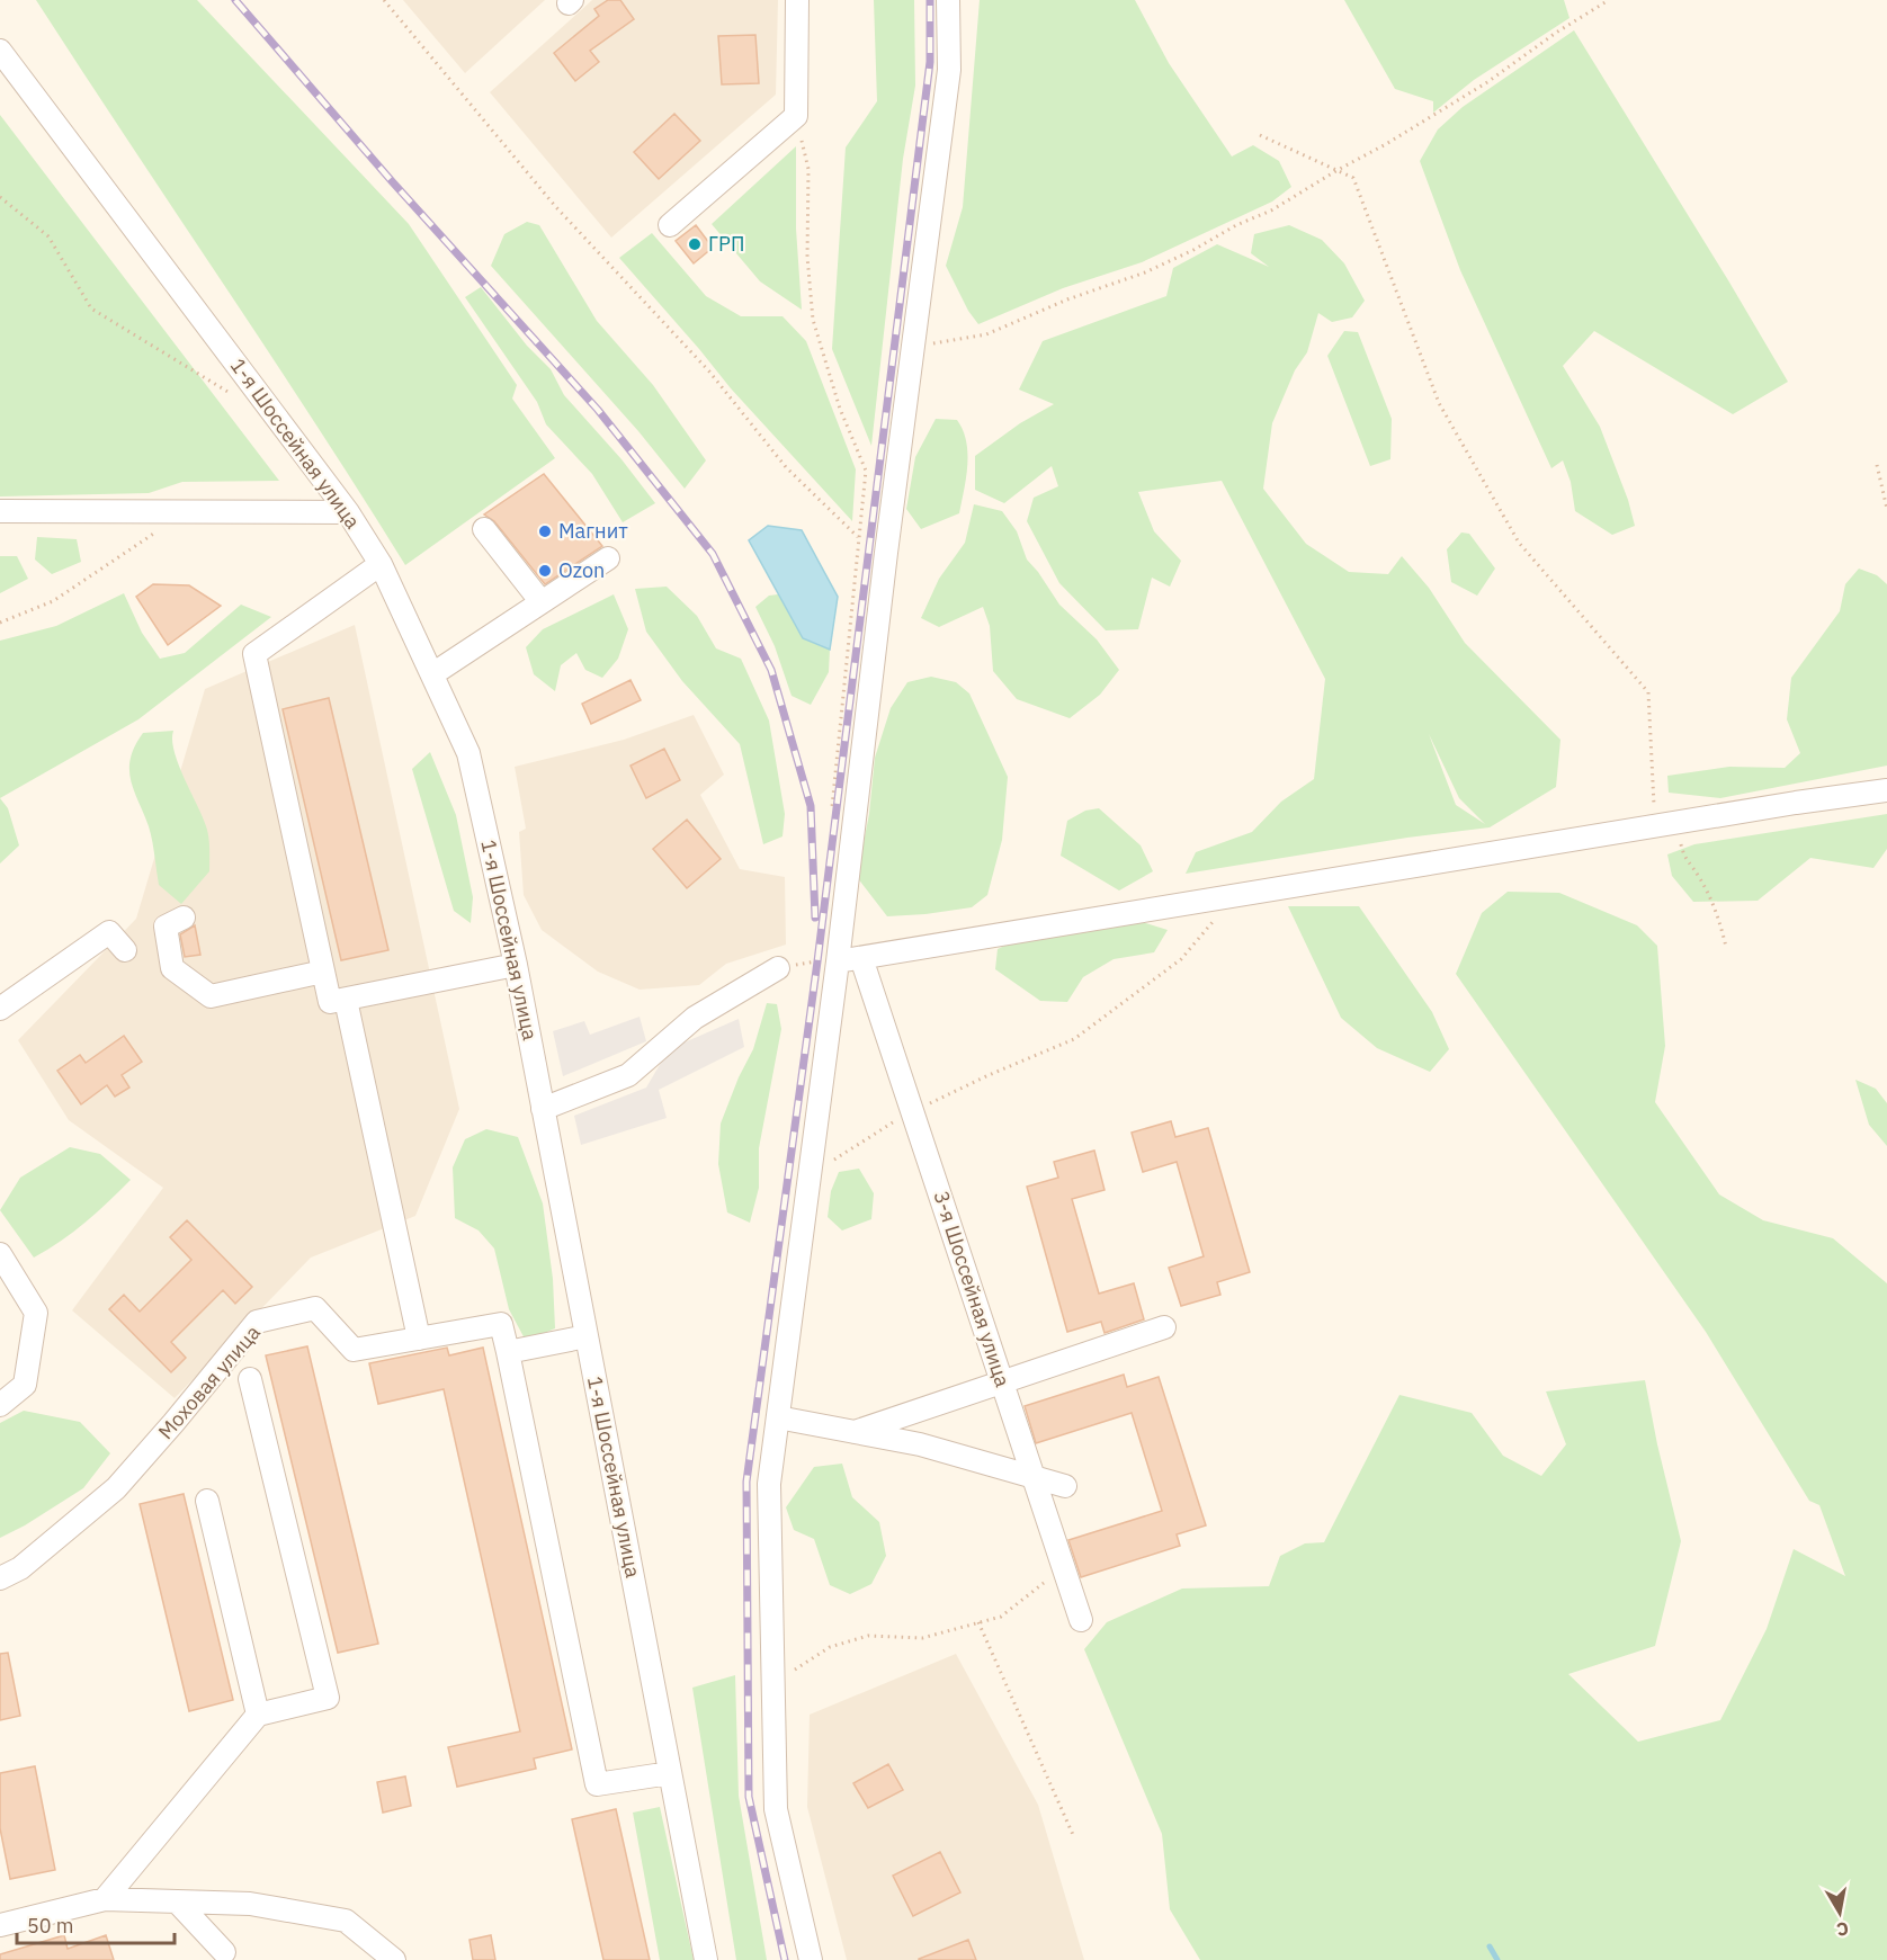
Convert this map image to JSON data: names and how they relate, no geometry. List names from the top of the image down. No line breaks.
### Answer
{"streets":{"street":["1-я Шоссейная улица","3-я Шоссейная улица","Моховая улица"]},"places":["ГРП","Магнит","Ozon"],"scale_bar":"50 m","north":"bottom"}
